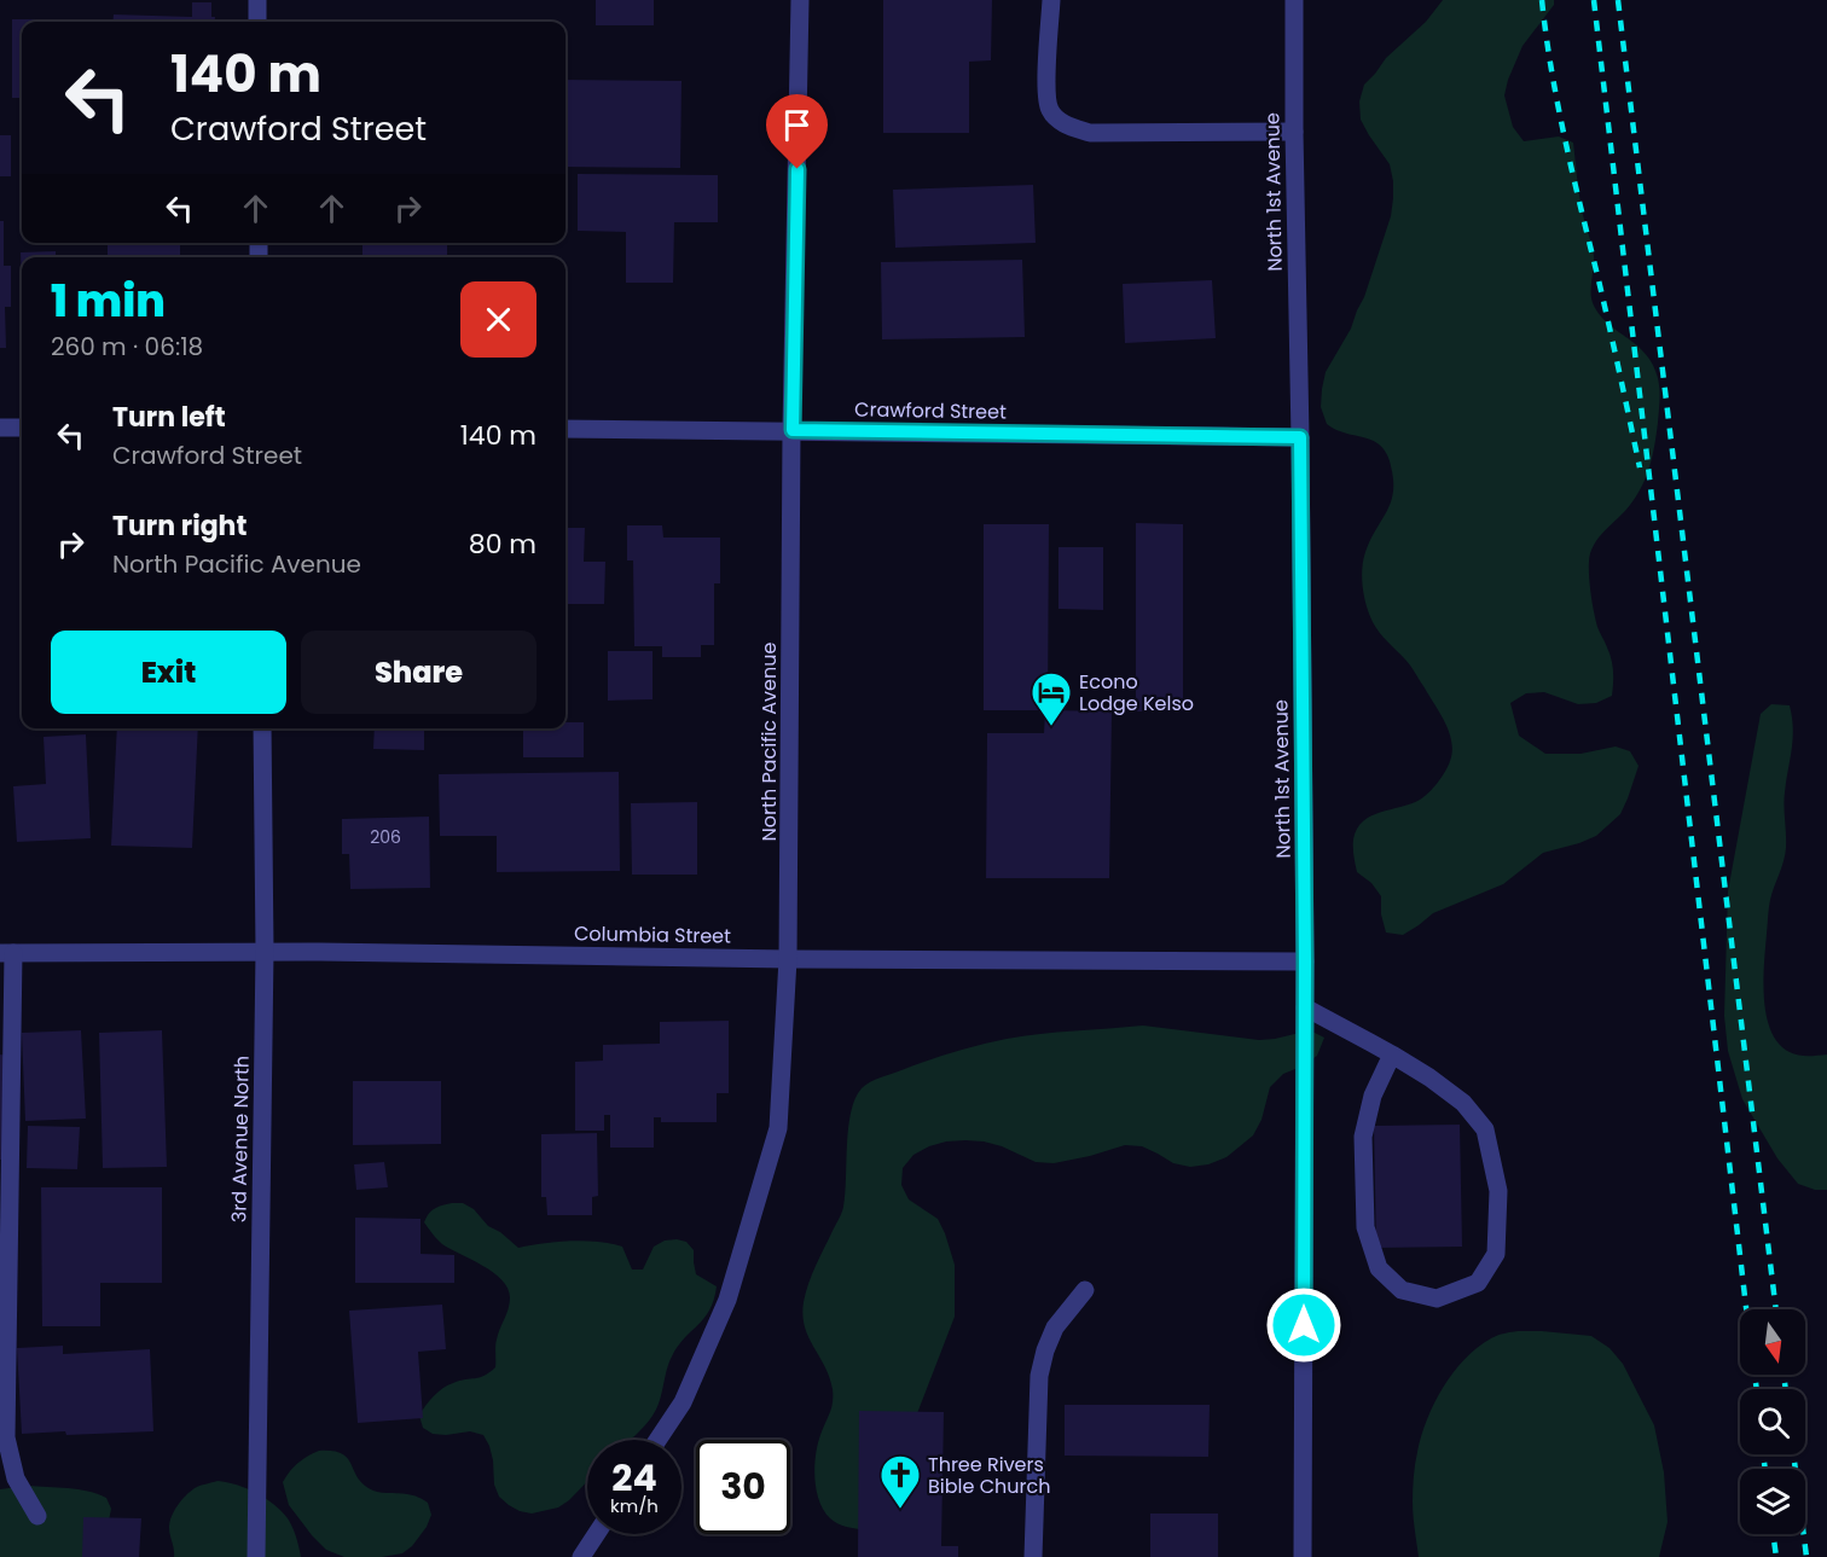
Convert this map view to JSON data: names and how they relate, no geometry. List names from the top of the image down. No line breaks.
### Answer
{"streets":{"street":["North 1st Avenue","Crawford Street","North Pacific Avenue","Columbia Street","3rd Avenue North"]},"crossings":[["North 1st Avenue","Crawford Street"],["North 1st Avenue","Columbia Street"],["Crawford Street","North Pacific Avenue"],["North Pacific Avenue","Columbia Street"],["Columbia Street","3rd Avenue North"]],"places":{"hotel":["Econo Lodge Kelso"],"church":["Three Rivers Bible Church"]},"house_numbers":["206"],"north":"bottom","page":{"turn":["140 m","Crawford Street"],"heading":["1 min","260 m · 06:18"],"list":[{"name":"Turn left","note":"Crawford Street","value":"140 m"},{"name":"Turn right","note":"North Pacific Avenue","value":"80 m"}],"buttons":["Exit","Share"],"speed":"24 km/h","limit":"30"}}
